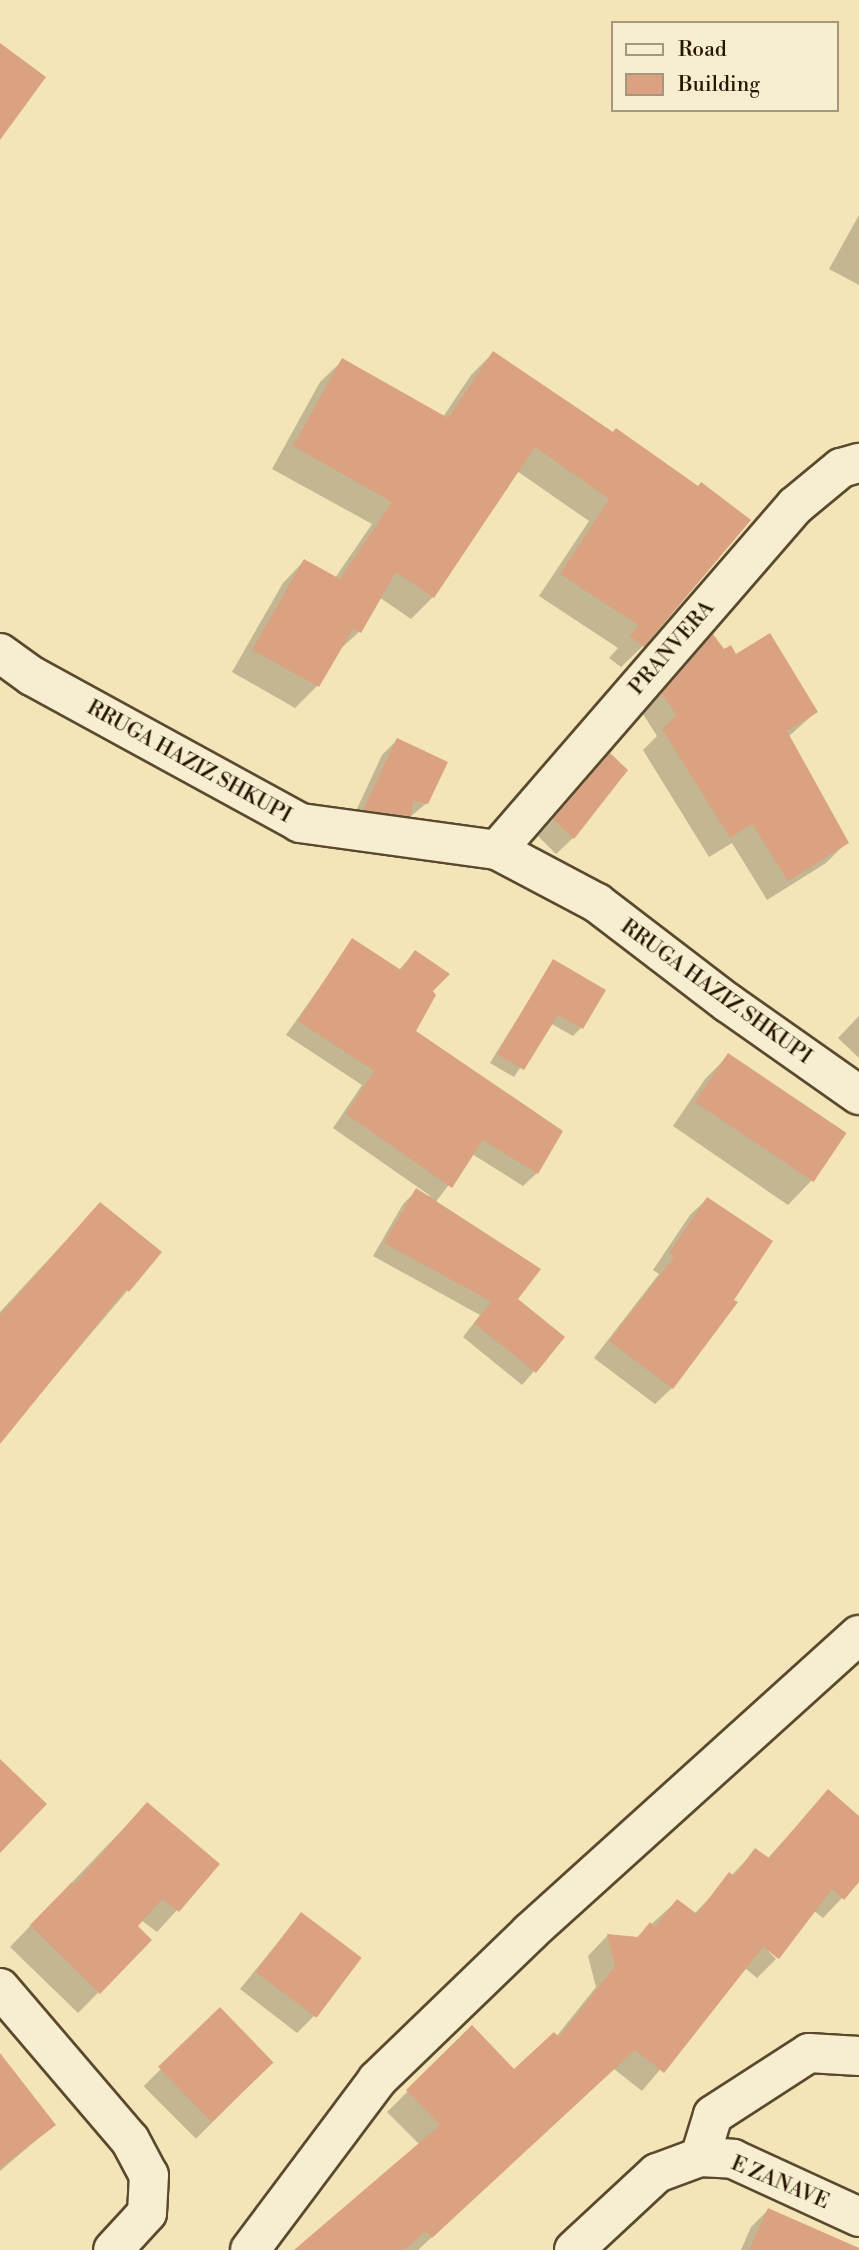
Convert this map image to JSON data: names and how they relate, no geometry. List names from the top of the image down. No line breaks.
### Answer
{"streets":{"street":["PRANVERA","RRUGA HAZIZ SHKUPI","E ZANAVE"]},"crossings":[["PRANVERA","RRUGA HAZIZ SHKUPI"]],"legend":["Road","Building"]}
